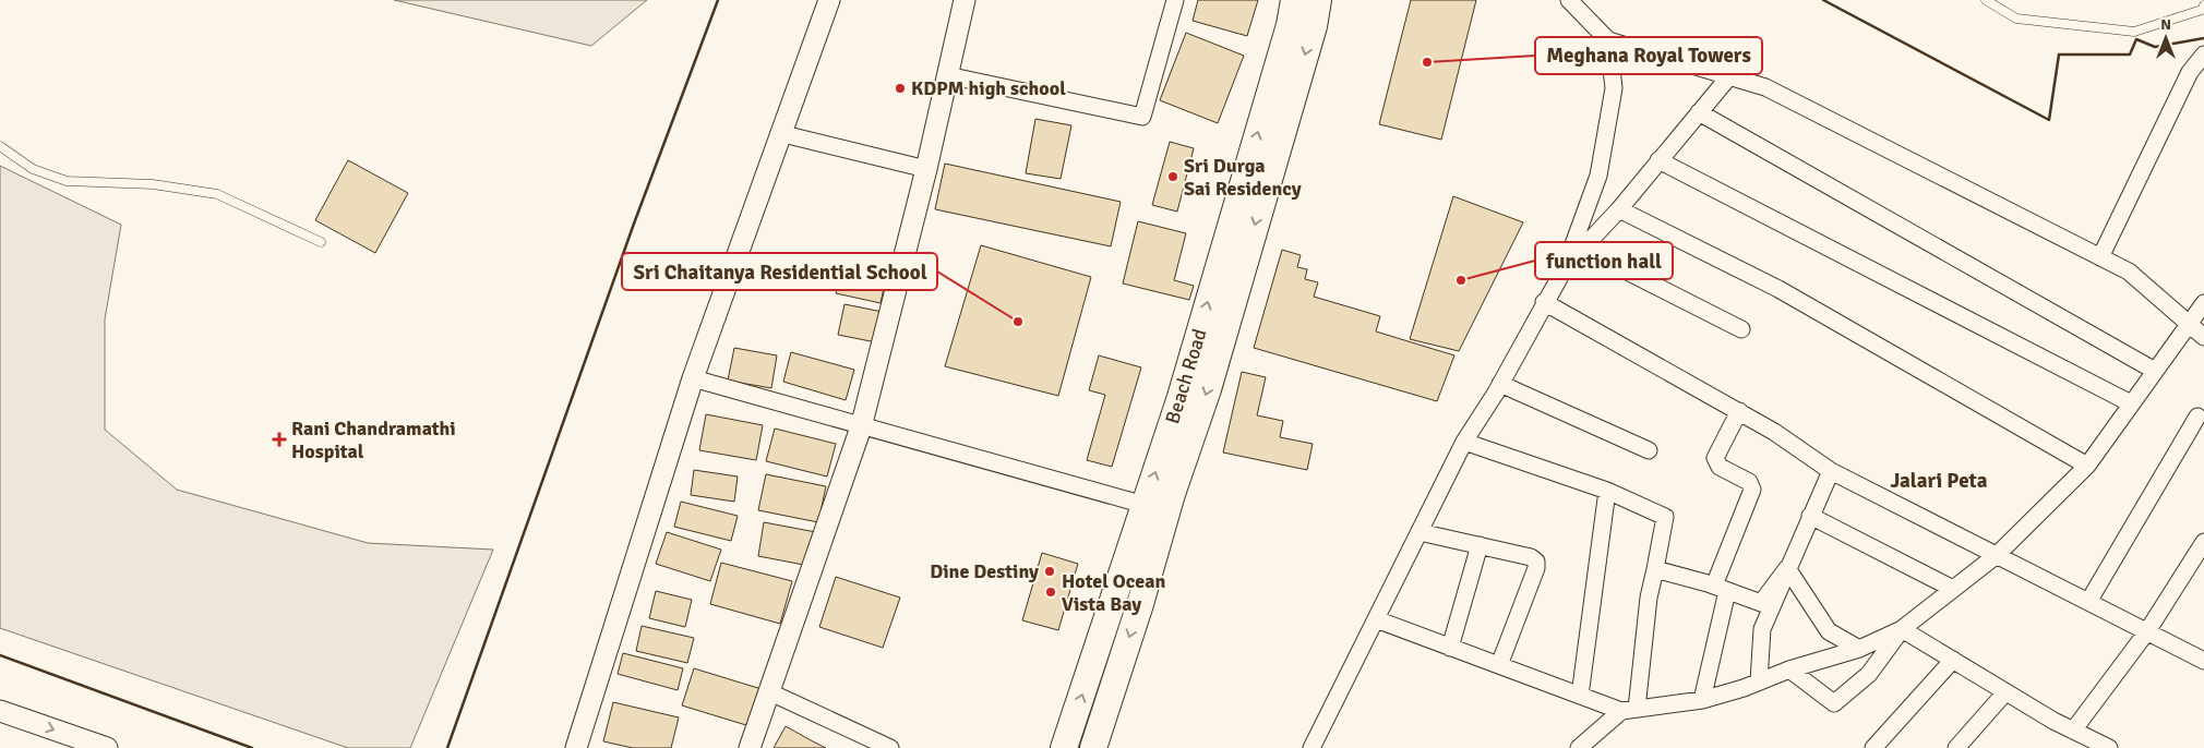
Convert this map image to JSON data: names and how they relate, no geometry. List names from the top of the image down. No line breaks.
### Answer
{"streets":{"main road":["Beach Road"]},"districts":["Jalari Peta"],"places":{"other":["Meghana Royal Towers","KDPM high school","Sri Durga Sai Residency","function hall","Sri Chaitanya Residential School","Dine Destiny","Hotel Ocean Vista Bay"],"health":["Rani Chandramathi Hospital"]},"north":"top"}
